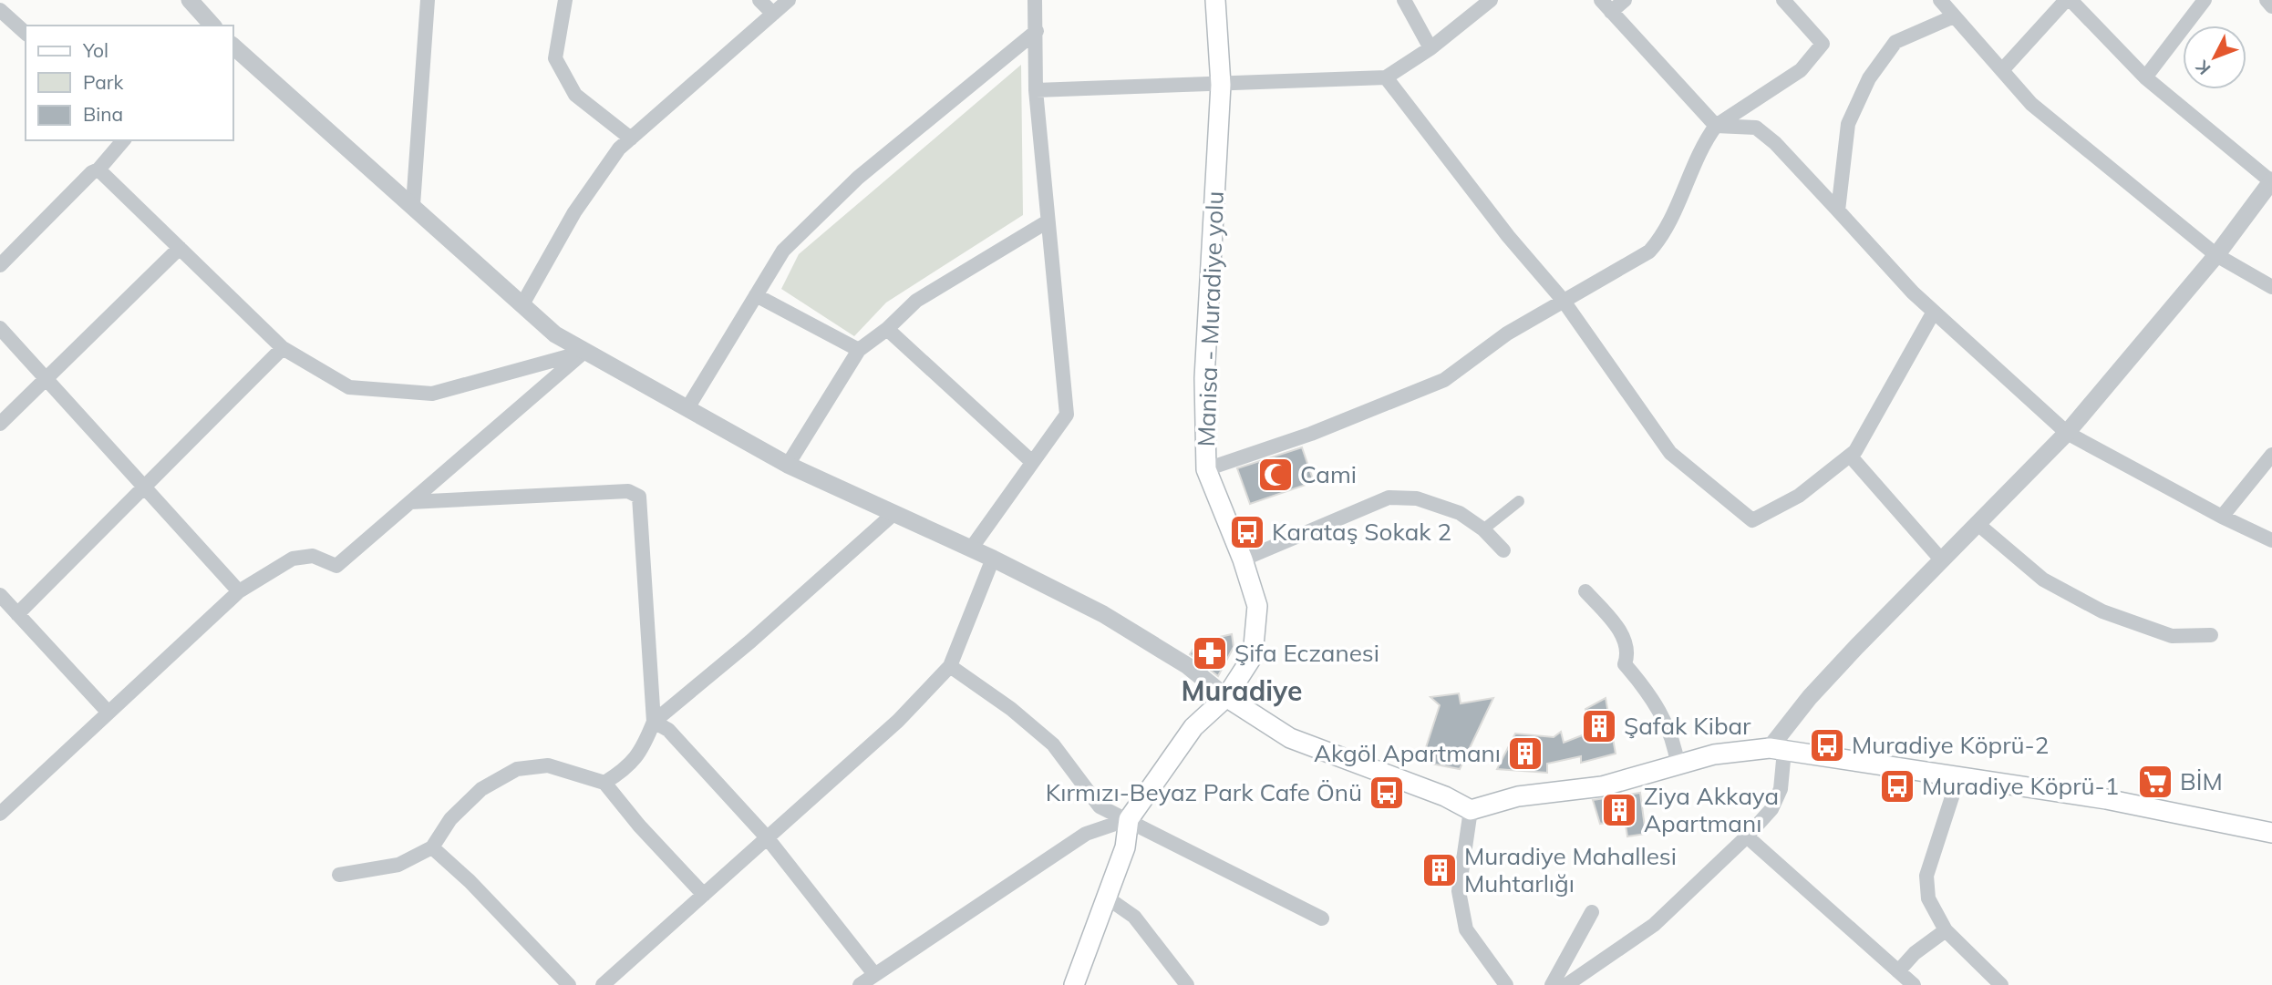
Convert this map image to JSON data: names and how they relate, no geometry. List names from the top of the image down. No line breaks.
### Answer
{"streets":{"main road":["Manisa - Muradiye yolu"]},"districts":["Muradiye"],"places":{"mosque":["Cami"],"bus stop":["Karataş Sokak 2","Muradiye Köprü-2","Muradiye Köprü-1","Kırmızı-Beyaz Park Cafe Önü"],"pharmacy":["Şifa Eczanesi"],"building":["Şafak Kibar","Akgöl Apartmanı","Ziya Akkaya Apartmanı","Muradiye Mahallesi Muhtarlığı"],"supermarket":["BİM"]},"legend":["Yol","Park","Bina"],"north":"bottom left"}
